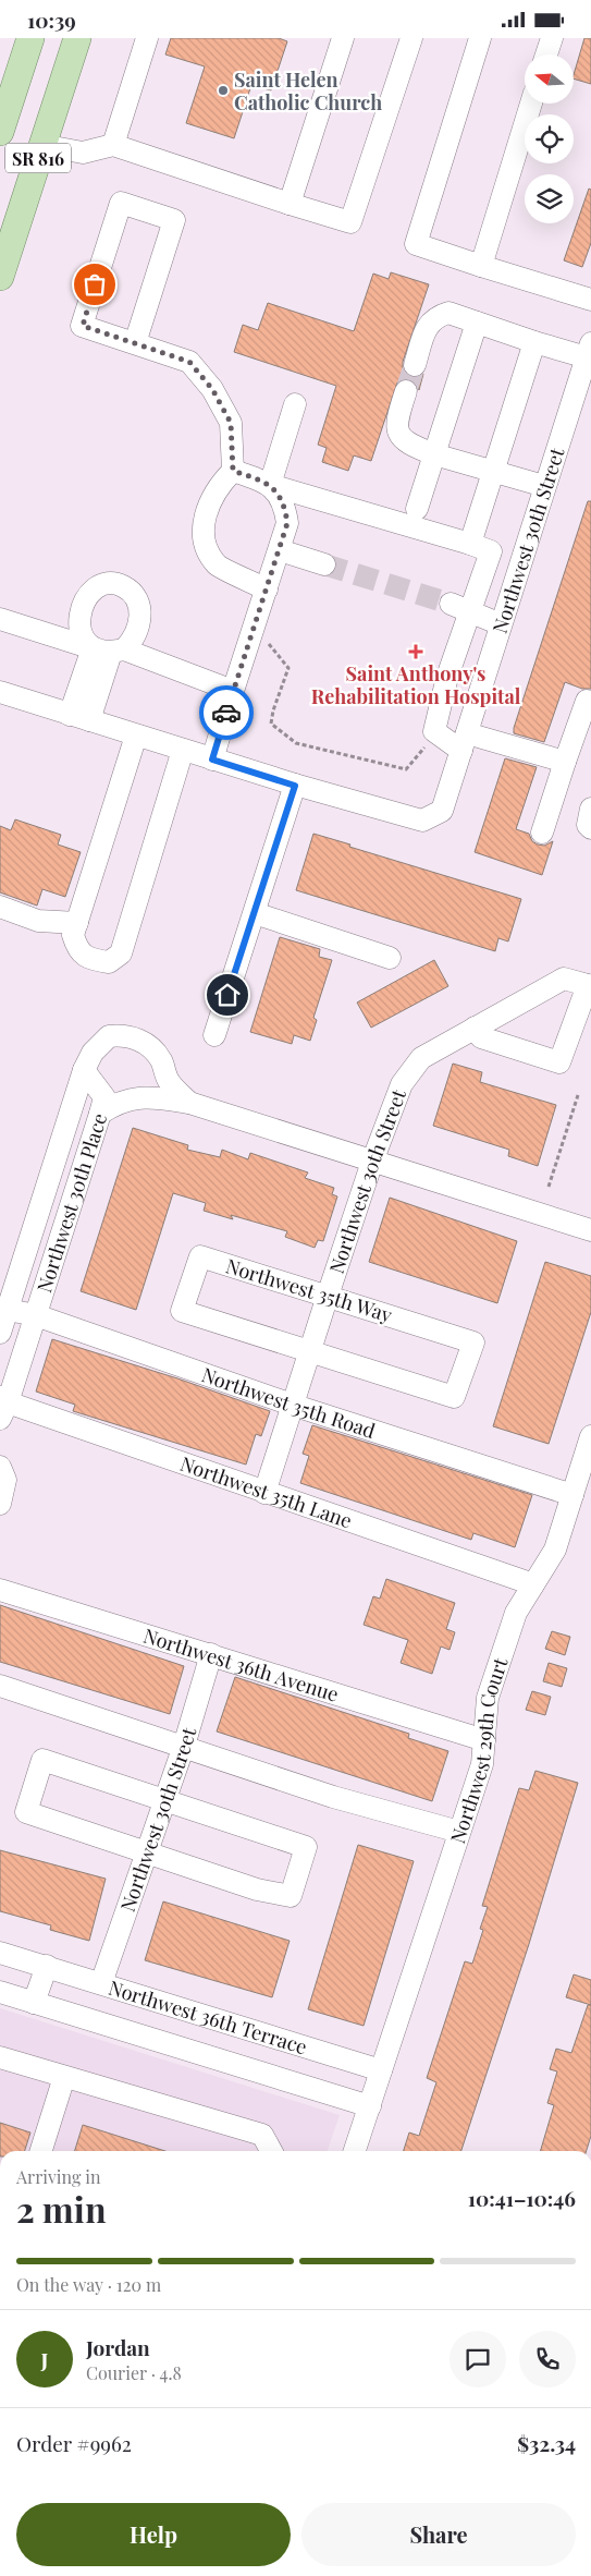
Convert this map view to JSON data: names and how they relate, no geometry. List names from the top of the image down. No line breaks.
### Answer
{"streets":{"main road":["SR 816"],"street":["Northwest 30th Street","Northwest 30th Place","Northwest 35th Way","Northwest 35th Road","Northwest 35th Lane","Northwest 36th Avenue","Northwest 29th Court","Northwest 36th Terrace"]},"crossings":[["Northwest 30th Street","Northwest 35th Way"],["Northwest 30th Street","Northwest 35th Road"],["Northwest 30th Street","Northwest 35th Lane"],["Northwest 30th Street","Northwest 36th Avenue"],["Northwest 30th Street","Northwest 36th Terrace"],["Northwest 30th Place","Northwest 35th Road"],["Northwest 30th Place","Northwest 35th Lane"],["Northwest 35th Road","Northwest 29th Court"],["Northwest 35th Lane","Northwest 29th Court"],["Northwest 36th Avenue","Northwest 29th Court"],["Northwest 29th Court","Northwest 36th Terrace"]],"places":{"other":["Saint Helen Catholic Church"],"health":["Saint Anthony's Rehabilitation Hospital"]},"north":"left","page":{"status":"10:39","heading":["2 min","Arriving in","10:41–10:46"],"panel":["Jordan","Courier · 4.8","Order #9962","$32.34"],"bar":"On the way · 120 m","round":"J","buttons":["Help","Share"]}}
